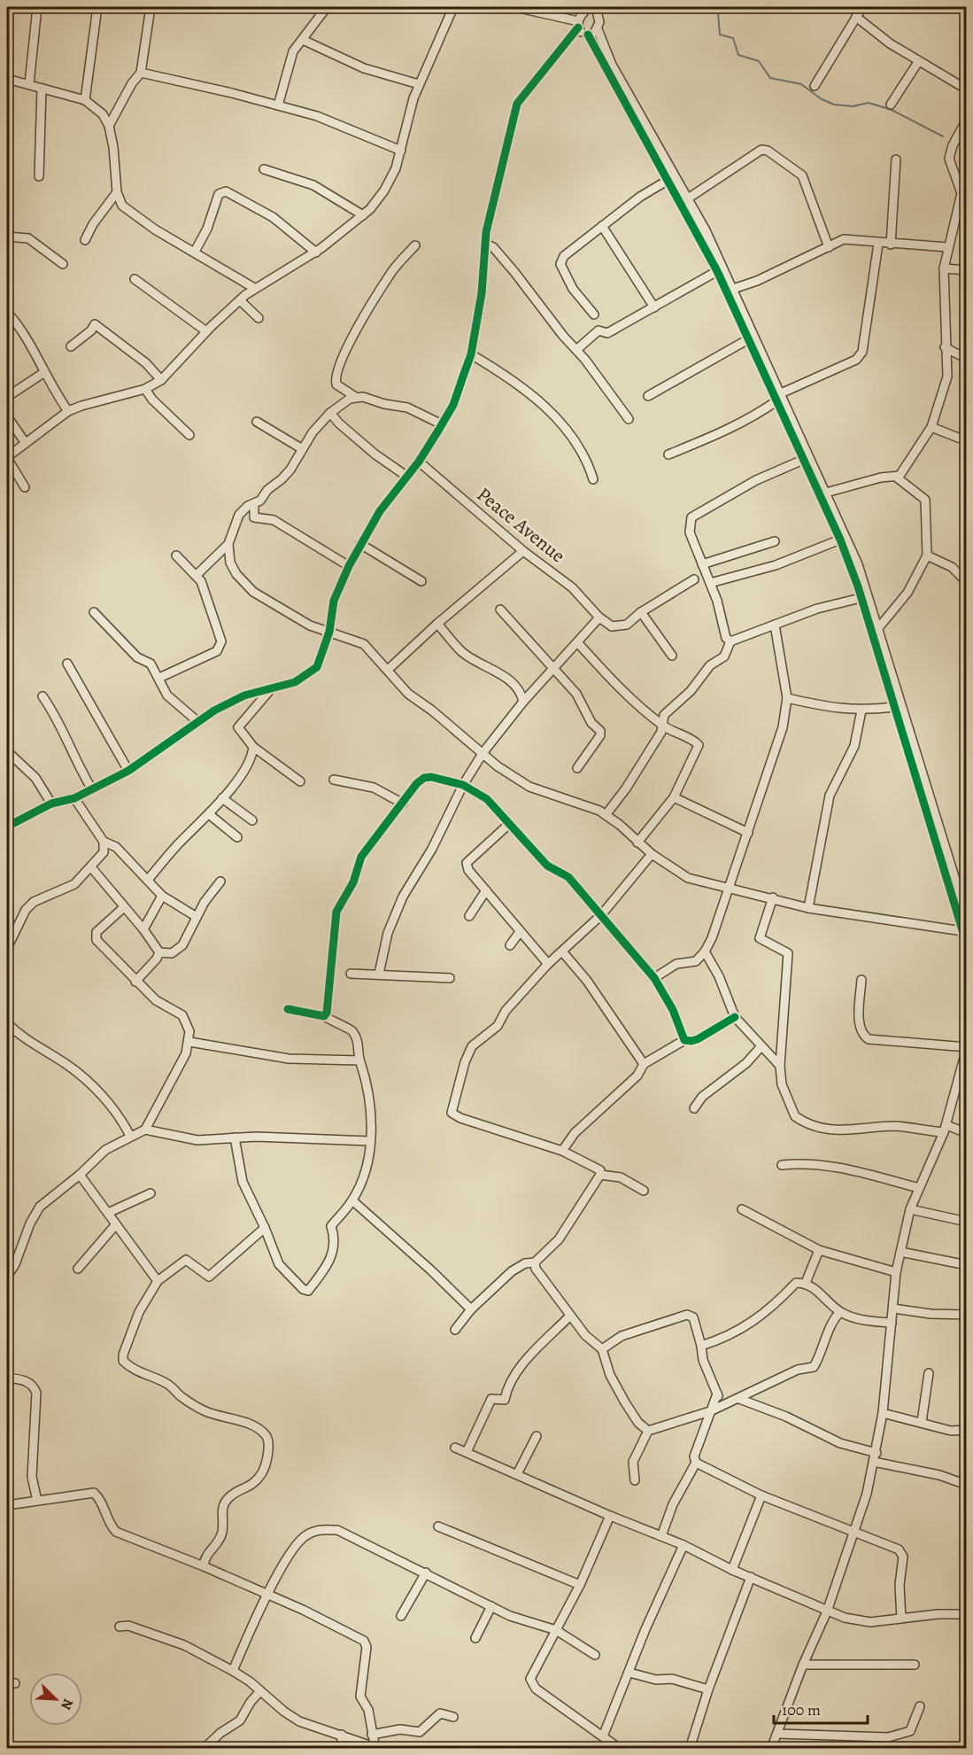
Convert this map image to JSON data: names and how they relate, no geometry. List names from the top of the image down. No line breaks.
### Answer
{"streets":{"street":["Peace Avenue"]},"scale_bar":"100 m","north":"bottom right"}
